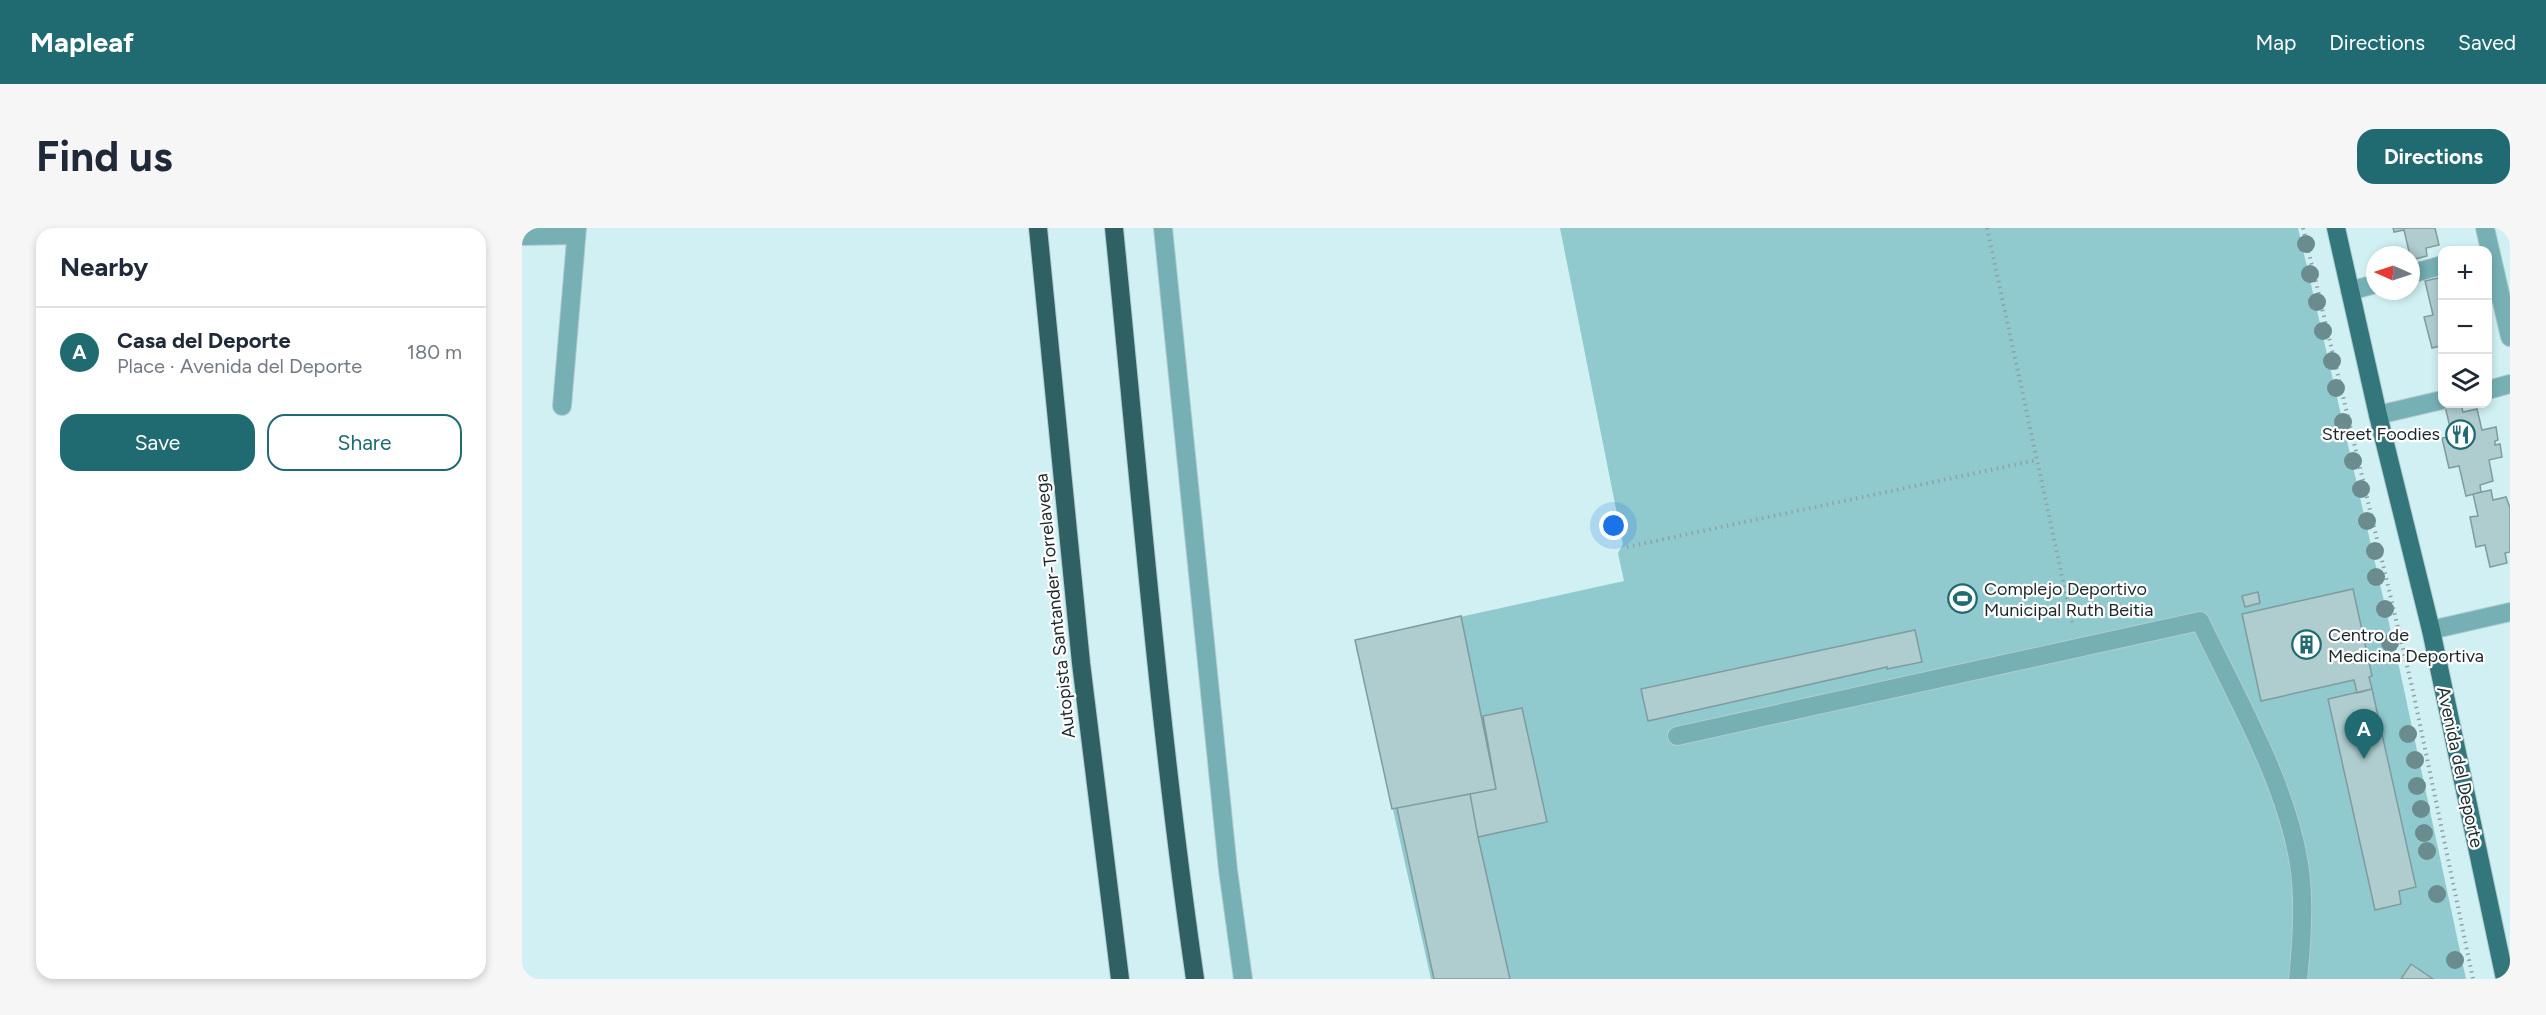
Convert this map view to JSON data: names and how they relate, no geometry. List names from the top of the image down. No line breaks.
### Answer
{"streets":{"highway":["Autopista Santander-Torrelavega"],"main road":["Avenida del Deporte"]},"places":{"restaurant":["Street Foodies"],"sports":["Complejo Deportivo Municipal Ruth Beitia"],"building":["Centro de Medicina Deportiva"]},"north":"left","page":{"header":"Mapleaf","nav":["Map","Directions","Saved"],"buttons":["Directions",["Save","Share"]],"title":"Find us","heading":"Nearby","map_buttons":["+","−"],"list":[{"mark":"A","name":"Casa del Deporte","note":"Place · Avenida del Deporte","value":"180 m"}],"pins":"A"}}
